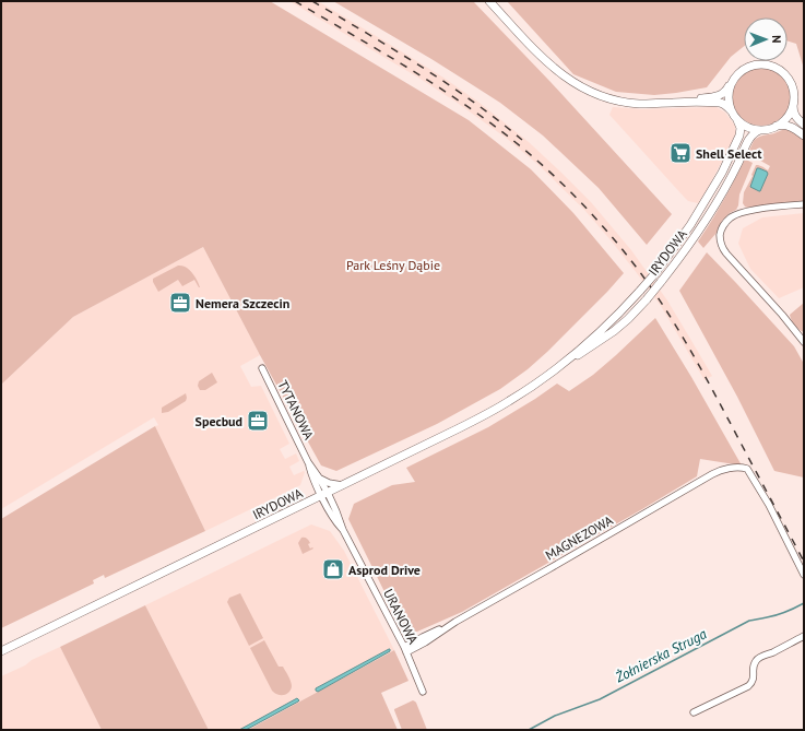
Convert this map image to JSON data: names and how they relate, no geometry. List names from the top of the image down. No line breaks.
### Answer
{"streets":{"street":["IRYDOWA","TYTANOWA","MAGNEZOWA","URANOWA"]},"crossings":[["IRYDOWA","TYTANOWA"],["IRYDOWA","URANOWA"],["TYTANOWA","URANOWA"],["MAGNEZOWA","URANOWA"]],"water":["Żołnierska Struga"],"parks":["Park Leśny Dąbie"],"places":{"supermarket":["Shell Select"],"office":["Nemera Szczecin","Specbud"],"shop":["Asprod Drive"]},"north":"right"}
